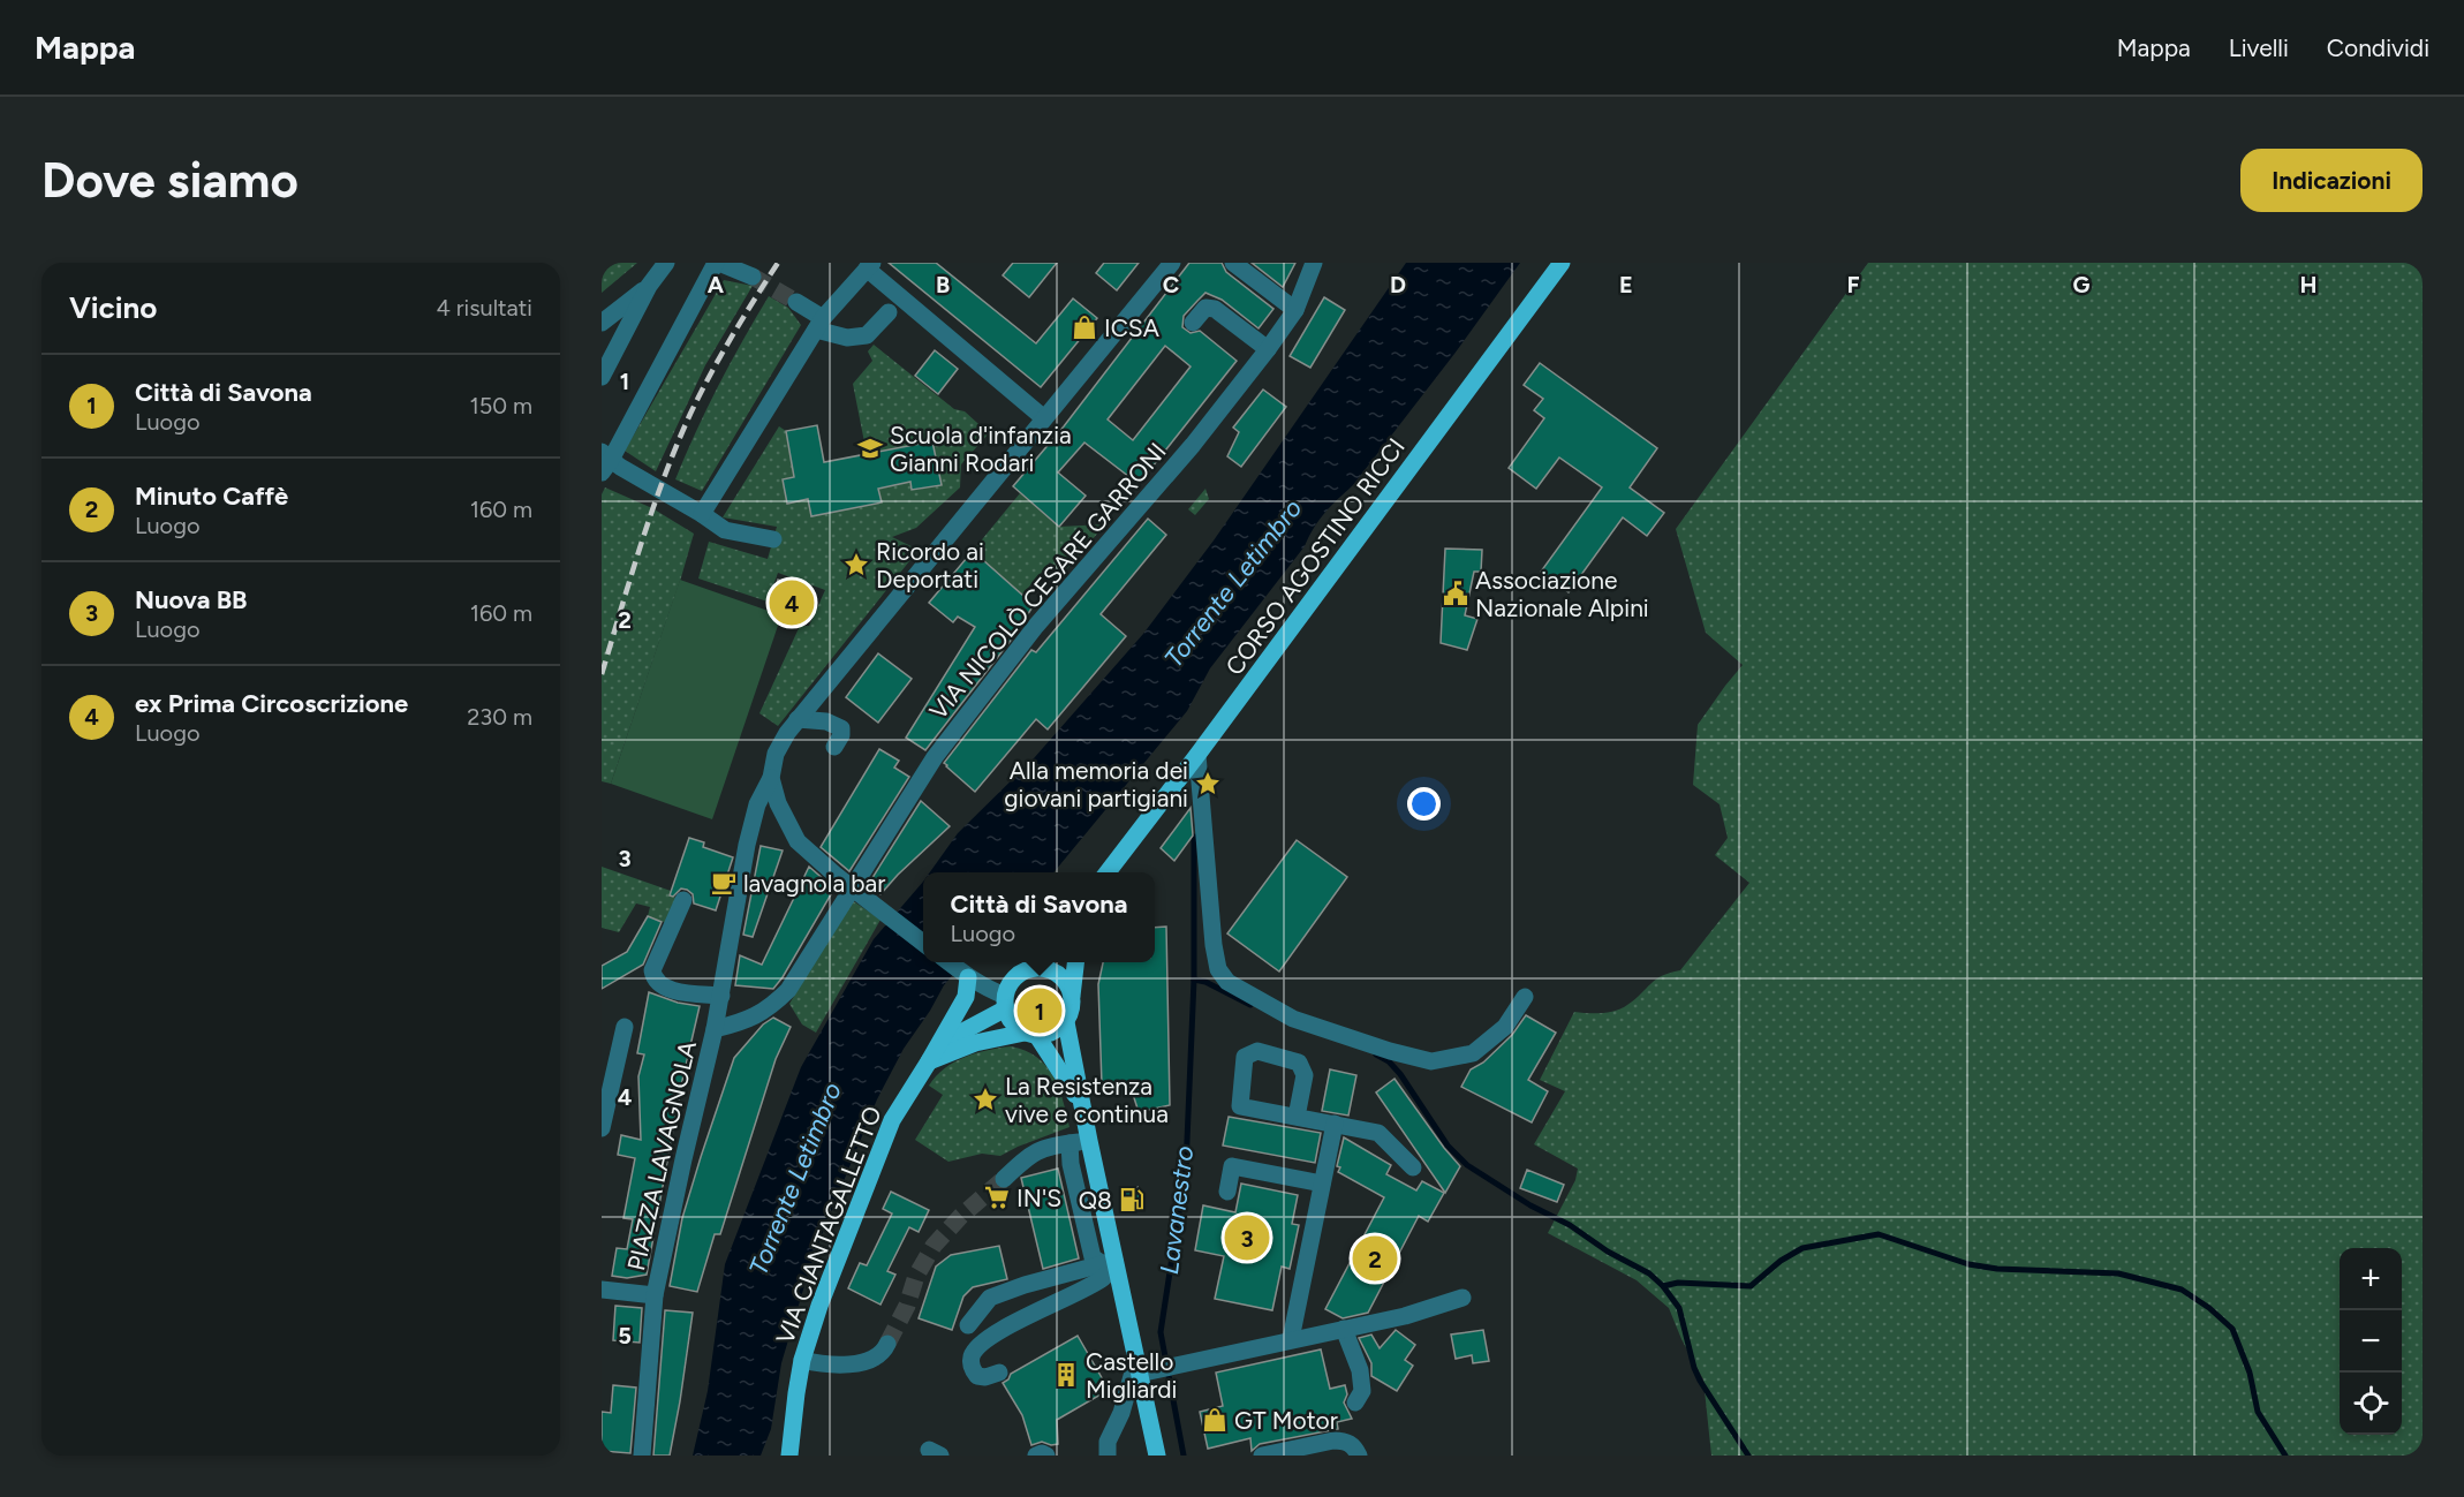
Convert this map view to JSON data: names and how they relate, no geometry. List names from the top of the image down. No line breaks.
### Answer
{"streets":{"main road":["CORSO AGOSTINO RICCI","VIA CIANTAGALLETTO"],"street":["VIA NICOLÒ CESARE GARRONI","PIAZZA LAVAGNOLA"]},"crossings":[["VIA NICOLÒ CESARE GARRONI","PIAZZA LAVAGNOLA"]],"water":["Torrente Letimbro","Lavanestro"],"places":{"shop":["ICSA","GT Motor"],"school or university":["Scuola d'infanzia Gianni Rodari"],"place":["Ricordo ai Deportati","Alla memoria dei giovani partigiani","La Resistenza vive e continua"],"public building":["Associazione Nazionale Alpini"],"cafe":["lavagnola bar"],"supermarket":["IN'S"],"fuel station":["Q8"],"building":["Castello Migliardi"]},"page":{"header":"Mappa","nav":["Mappa","Livelli","Condividi"],"buttons":"Indicazioni","title":"Dove siamo","heading":["Vicino","4 risultati"],"list":[{"mark":"1","name":"Città di Savona","note":"Luogo","value":"150 m"},{"mark":"2","name":"Minuto Caffè","note":"Luogo","value":"160 m"},{"mark":"3","name":"Nuova BB","note":"Luogo","value":"160 m"},{"mark":"4","name":"ex Prima Circoscrizione","note":"Luogo","value":"230 m"}],"pins":["4","1","3","2"],"popup":["Città di Savona","Luogo"],"map_buttons":["+","−"]},"grid":{"columns":["A","B","C","D","E","F","G","H"],"rows":["1","2","3","4","5"]}}
